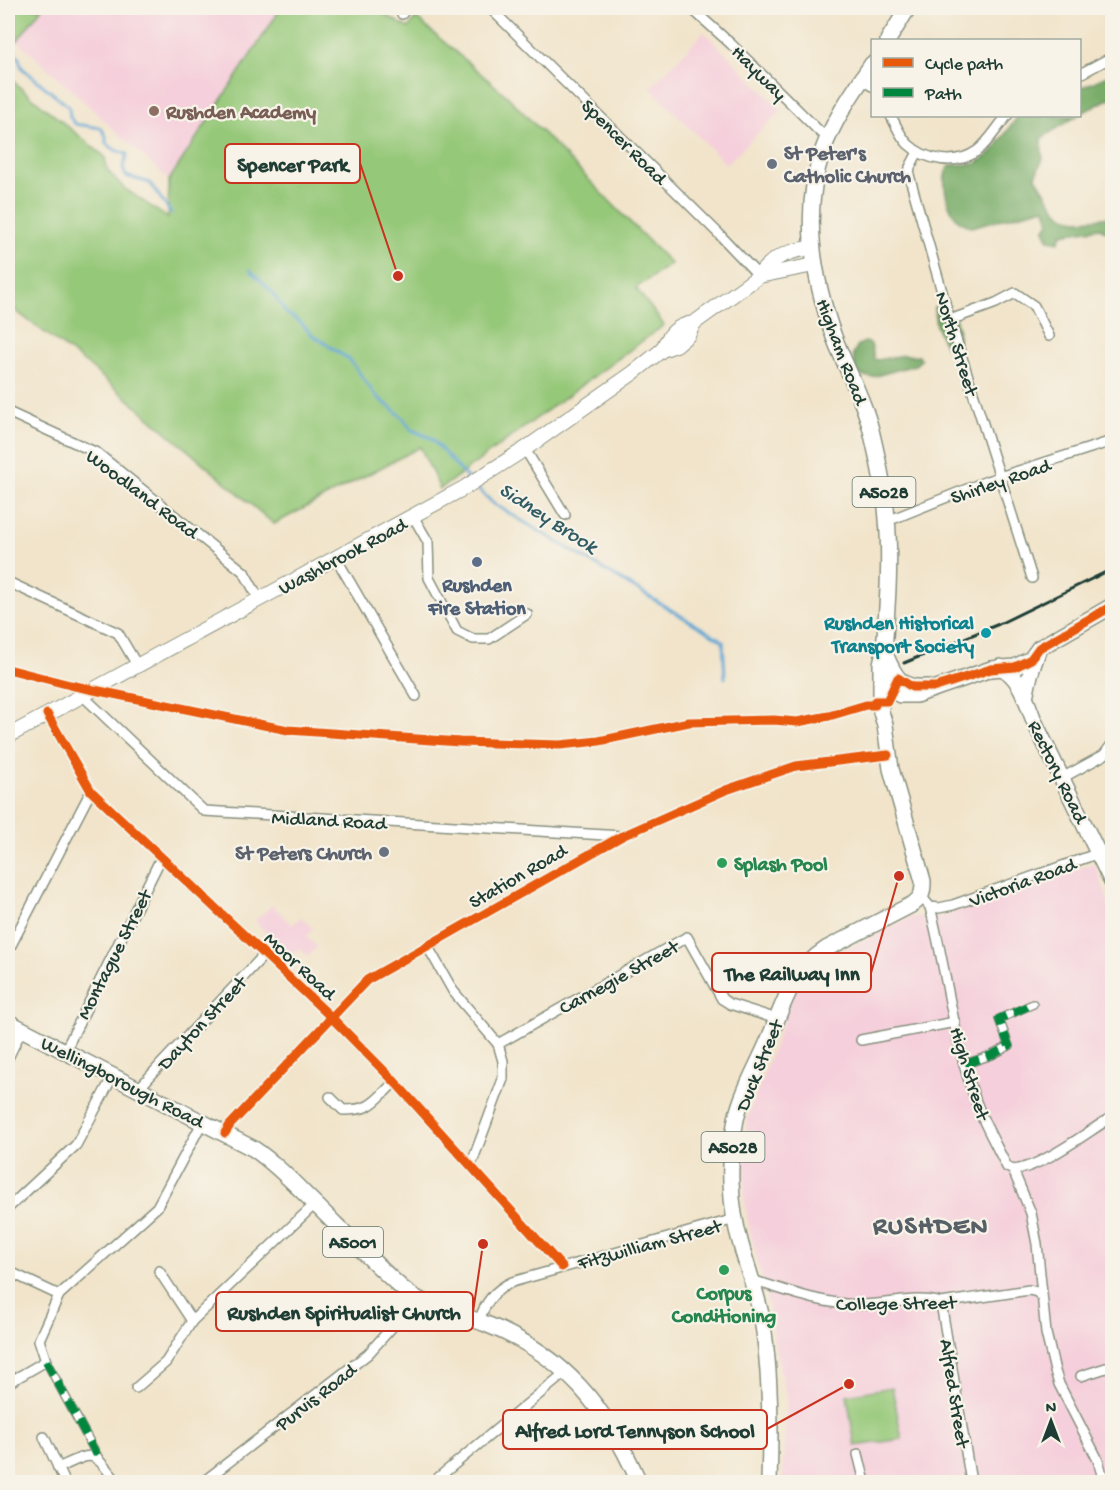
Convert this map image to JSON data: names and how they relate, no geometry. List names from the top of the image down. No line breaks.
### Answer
{"streets":{"main road":["Higham Road","A5028","Washbrook Road","Rectory Road","Duck Street","High Street","Wellingborough Road","A5001"],"street":["Hayway","Spencer Road","North Street","Shirley Road","Woodland Road","Midland Road","Station Road","Victoria Road","Montague Street","Moor Road","Carnegie Street","Dayton Street","Fitzwilliam Street","College Street","Alfred Street","Purvis Road"]},"crossings":[["Hayway","Higham Road"],["Spencer Road","Washbrook Road"],["North Street","Shirley Road"],["Higham Road","Shirley Road"],["Higham Road","Washbrook Road"],["Higham Road","High Street"],["Woodland Road","Washbrook Road"],["Washbrook Road","Midland Road"],["Washbrook Road","Moor Road"],["Rectory Road","Victoria Road"],["Midland Road","Station Road"],["Station Road","Moor Road"],["Station Road","High Street"],["Station Road","Wellingborough Road"],["Victoria Road","Duck Street"],["Victoria Road","High Street"],["Montague Street","Moor Road"],["Montague Street","Wellingborough Road"],["Moor Road","Dayton Street"],["Moor Road","Fitzwilliam Street"],["Carnegie Street","Duck Street"],["Dayton Street","Wellingborough Road"],["Duck Street","High Street"],["Duck Street","Fitzwilliam Street"],["Duck Street","College Street"],["High Street","College Street"],["Wellingborough Road","Fitzwilliam Street"],["Wellingborough Road","Purvis Road"],["College Street","Alfred Street"]],"districts":["RUSHDEN"],"water":["Sidney Brook"],"places":["Rushden Academy","St Peter's Catholic Church","Spencer Park","Rushden Fire Station","Rushden Historical Transport Society","St Peters Church","Splash Pool","The Railway Inn","Rushden Spiritualist Church","Corpus Conditioning","Alfred Lord Tennyson School"],"legend":["Cycle path","Path"],"north":"top"}
